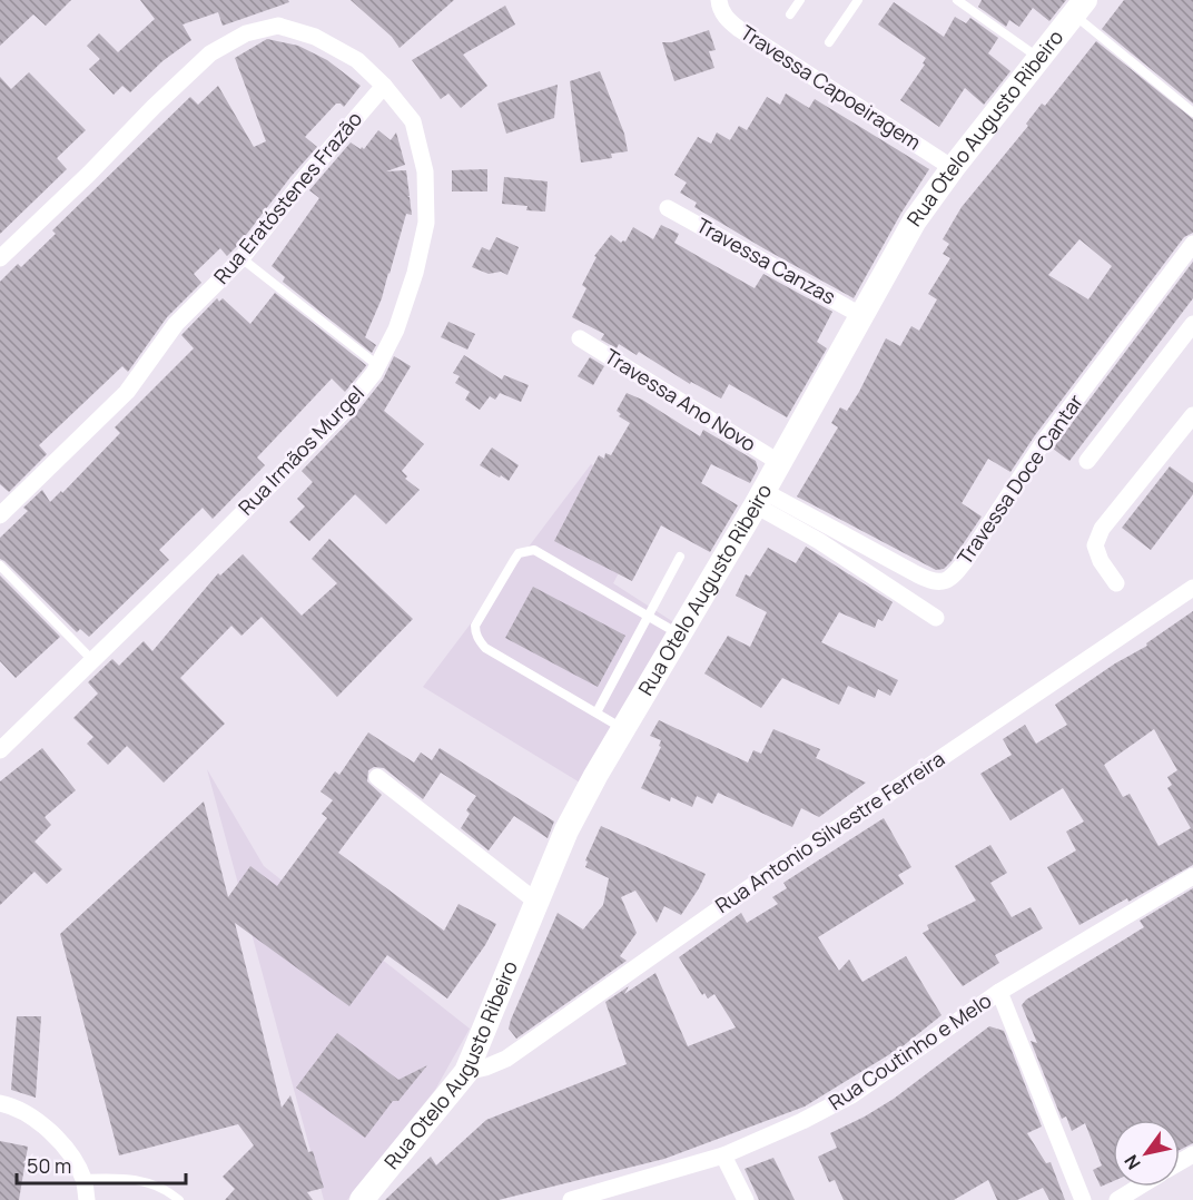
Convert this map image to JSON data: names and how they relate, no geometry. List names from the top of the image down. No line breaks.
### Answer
{"streets":{"street":["Travessa Capoeiragem","Rua Otelo Augusto Ribeiro","Rua Eratóstenes Frazão","Travessa Canzas","Travessa Ano Novo","Rua Irmãos Murgel","Travessa Doce Cantar","Rua Antonio Silvestre Ferreira","Rua Coutinho e Melo"]},"crossings":[["Travessa Capoeiragem","Rua Otelo Augusto Ribeiro"],["Rua Otelo Augusto Ribeiro","Travessa Canzas"],["Rua Otelo Augusto Ribeiro","Travessa Ano Novo"],["Rua Otelo Augusto Ribeiro","Travessa Doce Cantar"],["Rua Otelo Augusto Ribeiro","Rua Antonio Silvestre Ferreira"],["Rua Eratóstenes Frazão","Rua Irmãos Murgel"]],"scale_bar":"50 m","north":"bottom left"}
